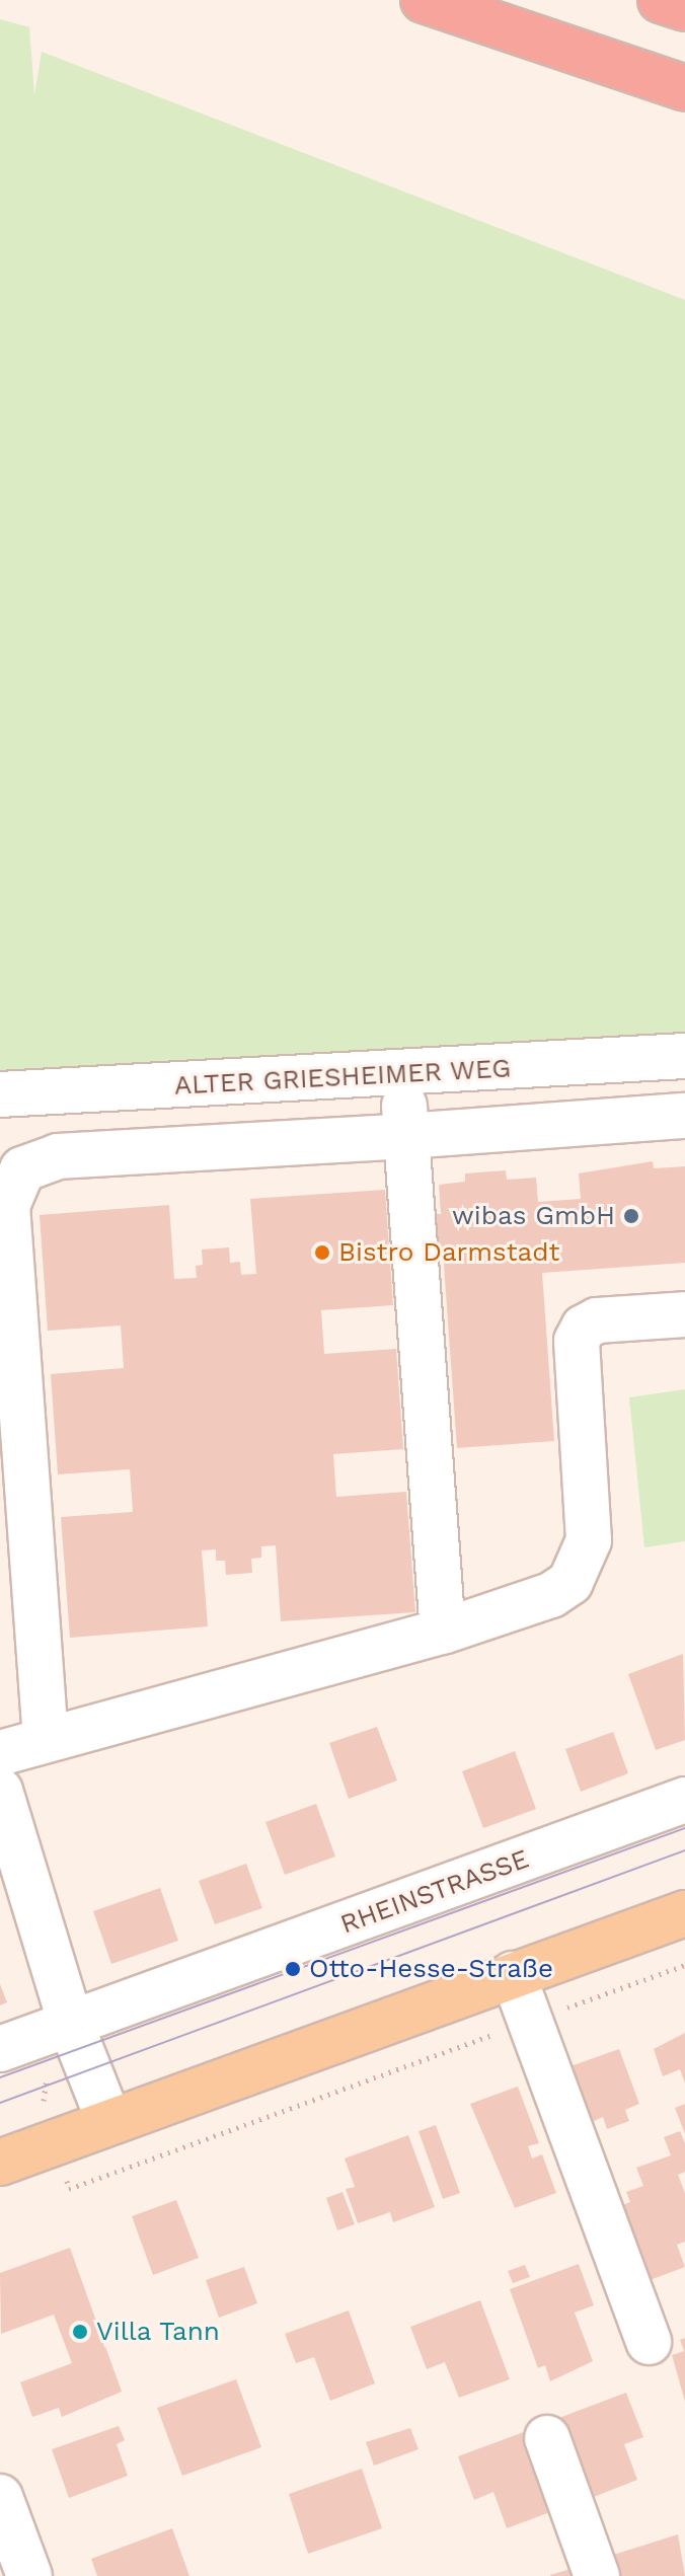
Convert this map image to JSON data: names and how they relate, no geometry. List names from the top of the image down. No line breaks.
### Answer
{"streets":{"street":["ALTER GRIESHEIMER WEG","RHEINSTRASSE"]},"places":["wibas GmbH","Bistro Darmstadt","Otto-Hesse-Straße","Villa Tann"]}
